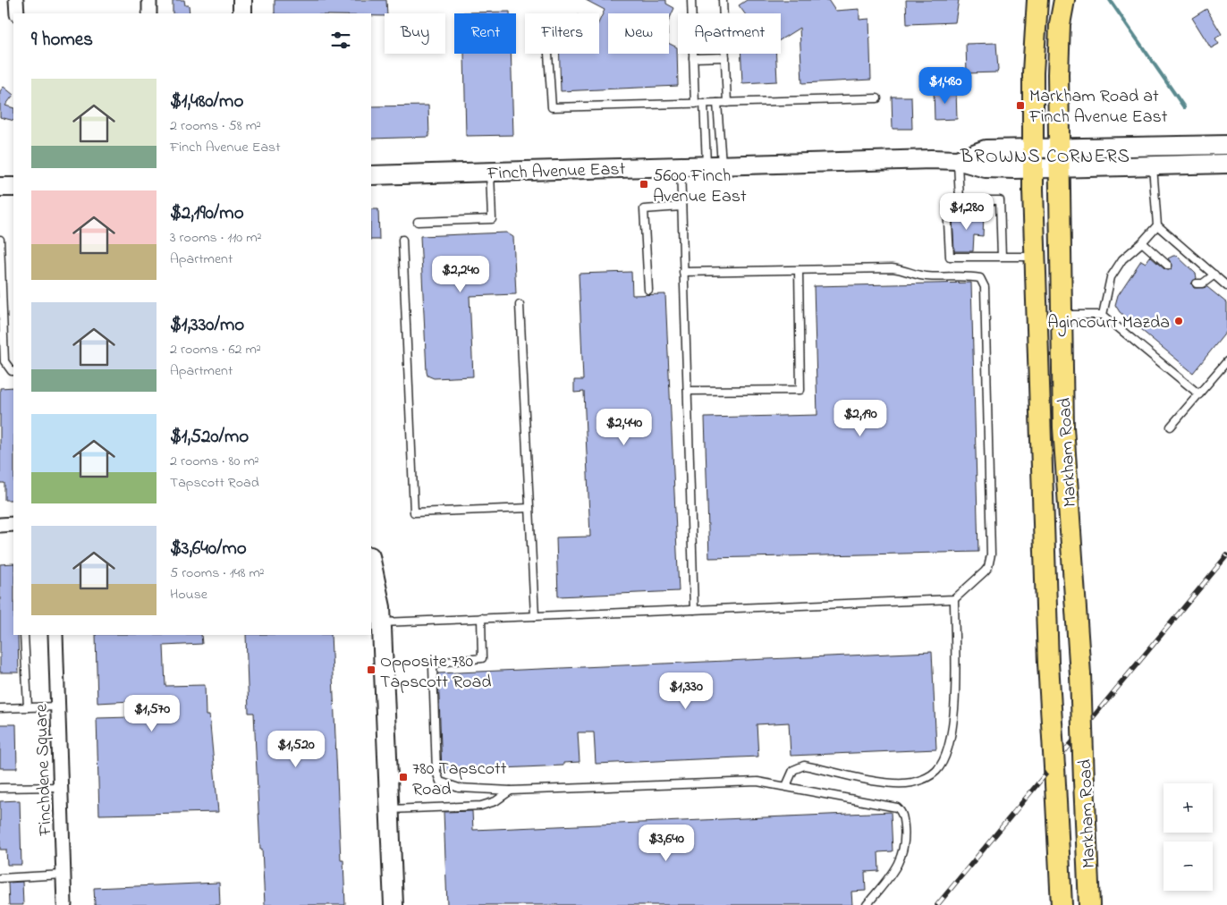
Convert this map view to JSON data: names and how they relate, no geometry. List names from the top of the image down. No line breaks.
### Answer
{"streets":{"main road":["Finch Avenue East","Markham Road"],"street":["Finchdene Square"]},"crossings":[["Finch Avenue East","Markham Road"]],"districts":["BROWNS CORNERS"],"places":{"transit":["Markham Road at Finch Avenue East","5600 Finch Avenue East","Opposite 780 Tapscott Road","780 Tapscott Road"],"other":["Agincourt Mazda"]},"page":{"chip":["Buy","Rent","Filters","New","Apartment"],"heading":"9 homes","price":["$1,480","$1,280","$2,240","$2,190","$2,440","$1,330","$1,570","$1,520","$3,640"],"list":[{"name":"$1,480/mo","note":"2 rooms · 58 m² · Finch Avenue East"},{"name":"$2,190/mo","note":"3 rooms · 110 m² · Apartment"},{"name":"$1,330/mo","note":"2 rooms · 62 m² · Apartment"},{"name":"$1,520/mo","note":"2 rooms · 80 m² · Tapscott Road"},{"name":"$3,640/mo","note":"5 rooms · 148 m² · House"}],"map_buttons":["+","−"]}}
